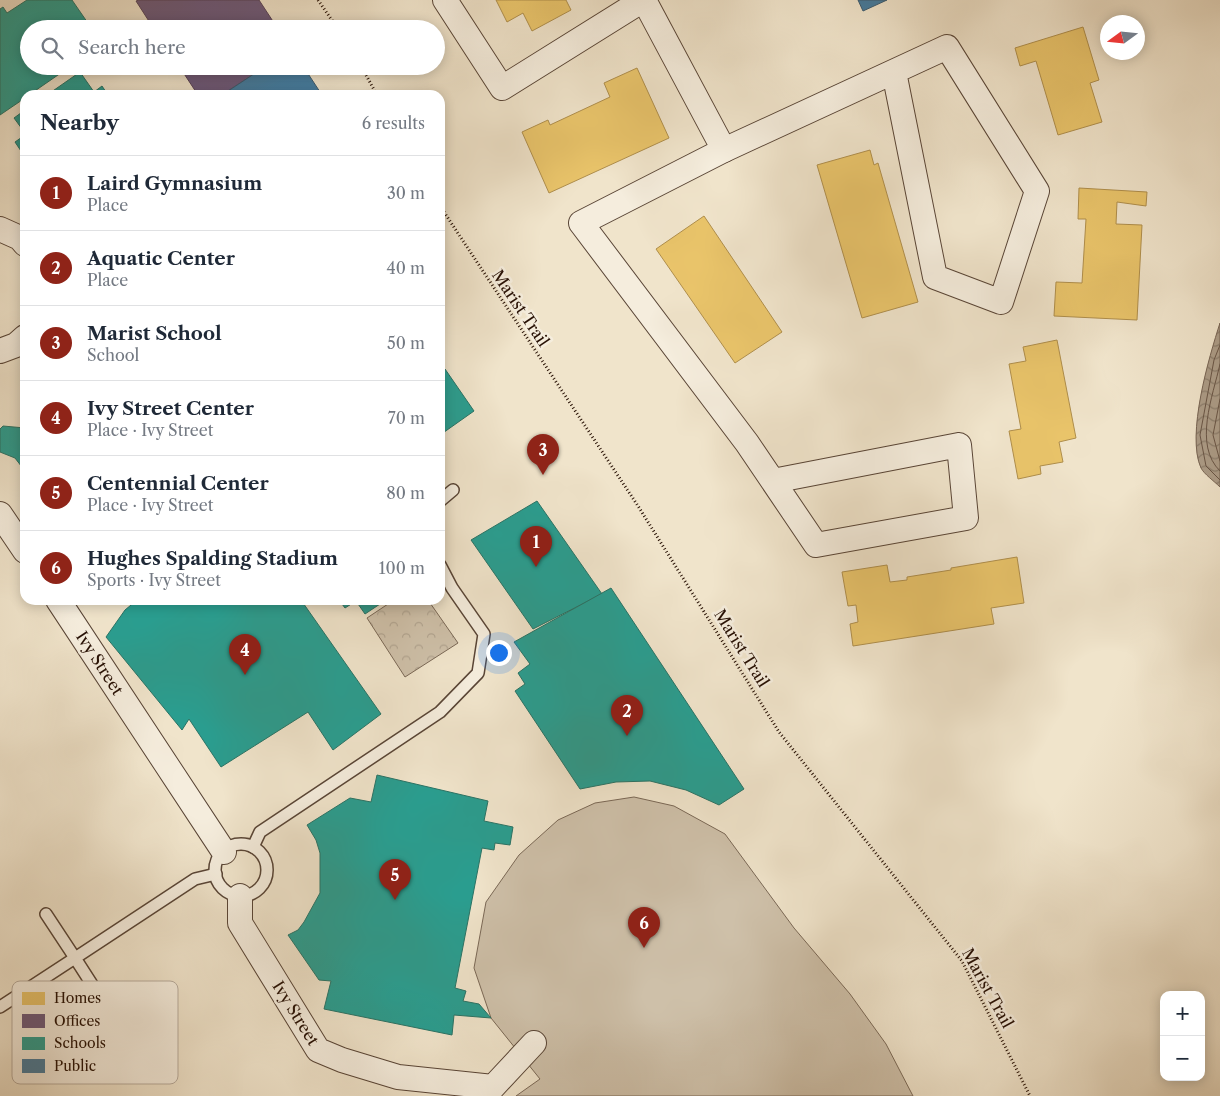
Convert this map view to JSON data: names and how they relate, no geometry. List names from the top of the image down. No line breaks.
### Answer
{"streets":{"street":["Ivy Street"],"path":["Marist Trail"]},"legend":["Homes","Offices","Schools","Public"],"north":"left","page":{"search":"Search here","heading":["Nearby","6 results"],"list":[{"mark":"1","name":"Laird Gymnasium","note":"Place","value":"30 m"},{"mark":"2","name":"Aquatic Center","note":"Place","value":"40 m"},{"mark":"3","name":"Marist School","note":"School","value":"50 m"},{"mark":"4","name":"Ivy Street Center","note":"Place · Ivy Street","value":"70 m"},{"mark":"5","name":"Centennial Center","note":"Place · Ivy Street","value":"80 m"},{"mark":"6","name":"Hughes Spalding Stadium","note":"Sports · Ivy Street","value":"100 m"}],"pins":["3","1","4","2","5","6"],"map_buttons":["+","−"]}}
